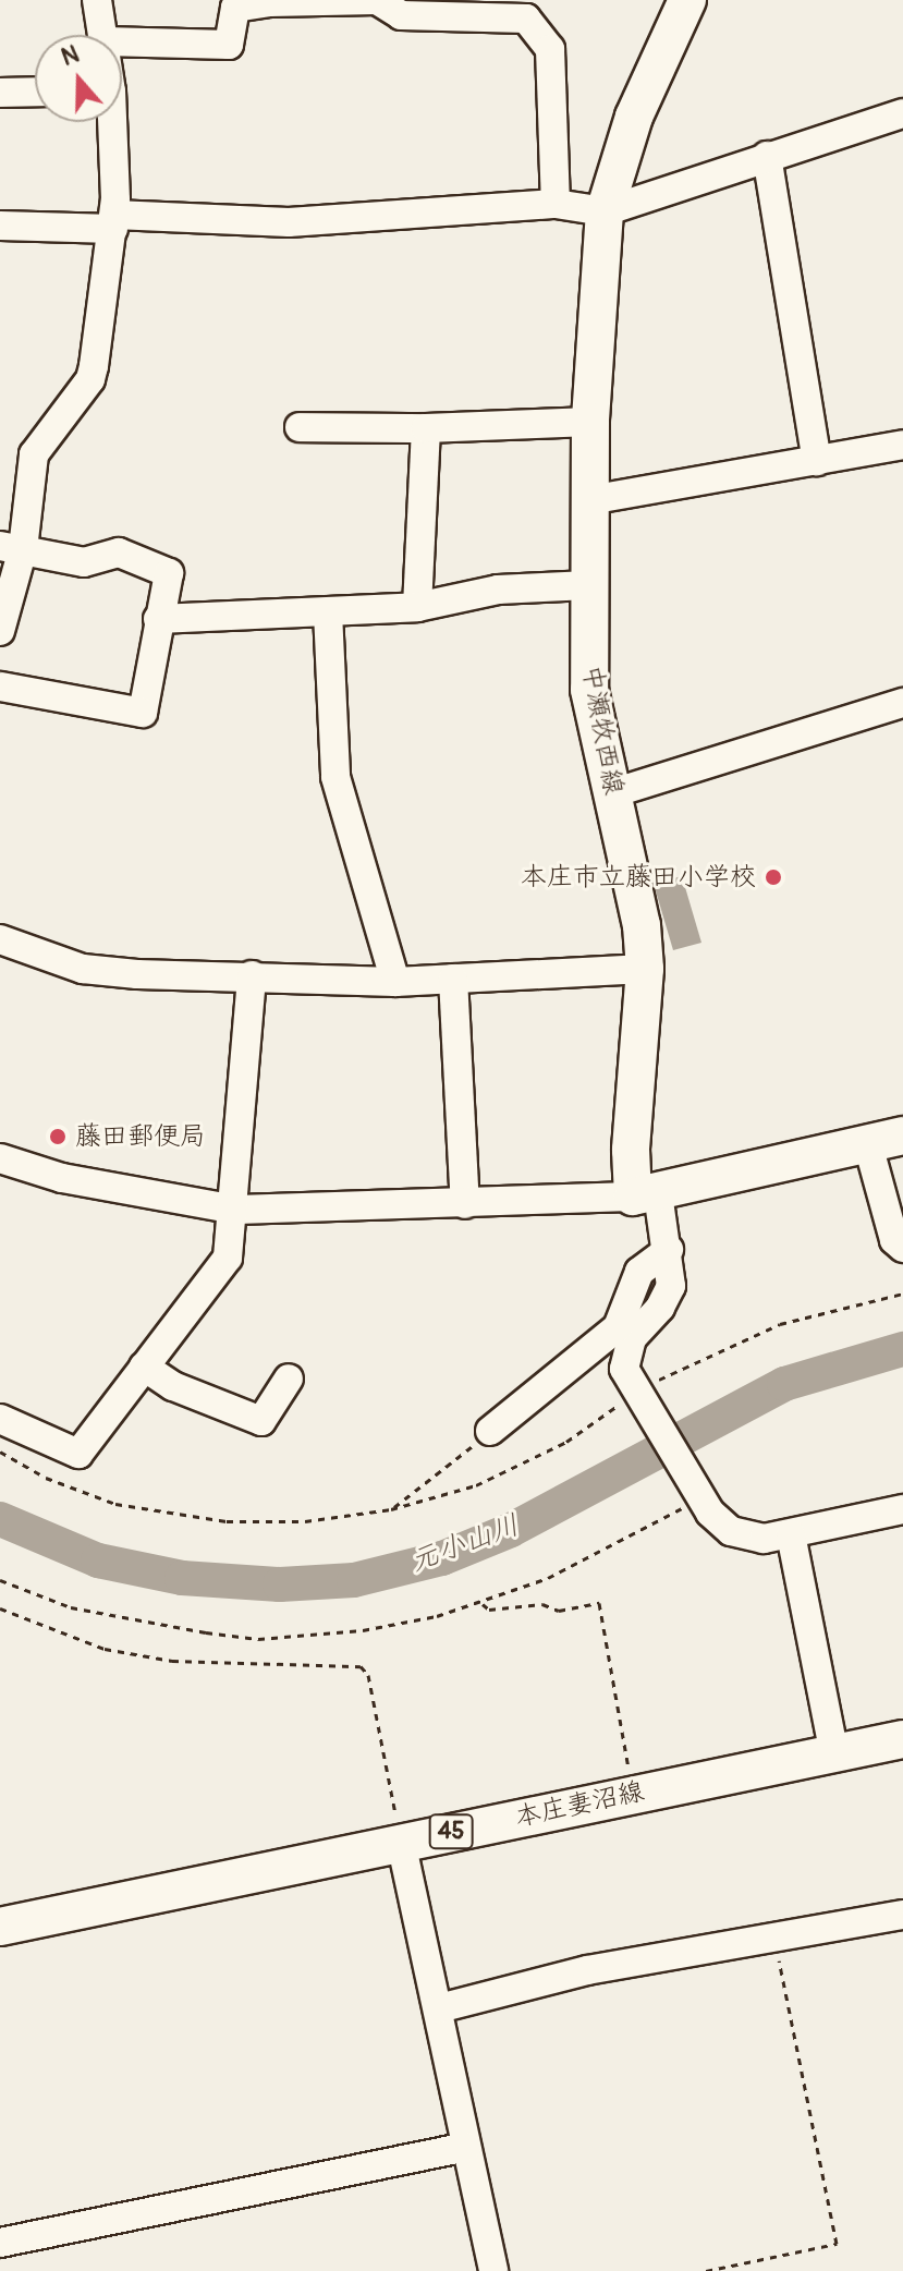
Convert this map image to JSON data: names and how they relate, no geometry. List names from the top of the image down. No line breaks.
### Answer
{"streets":{"main road":["中瀬牧西線","本庄妻沼線","45"]},"water":["元小山川"],"places":["本庄市立藤田小学校","藤田郵便局"],"north":"top"}
